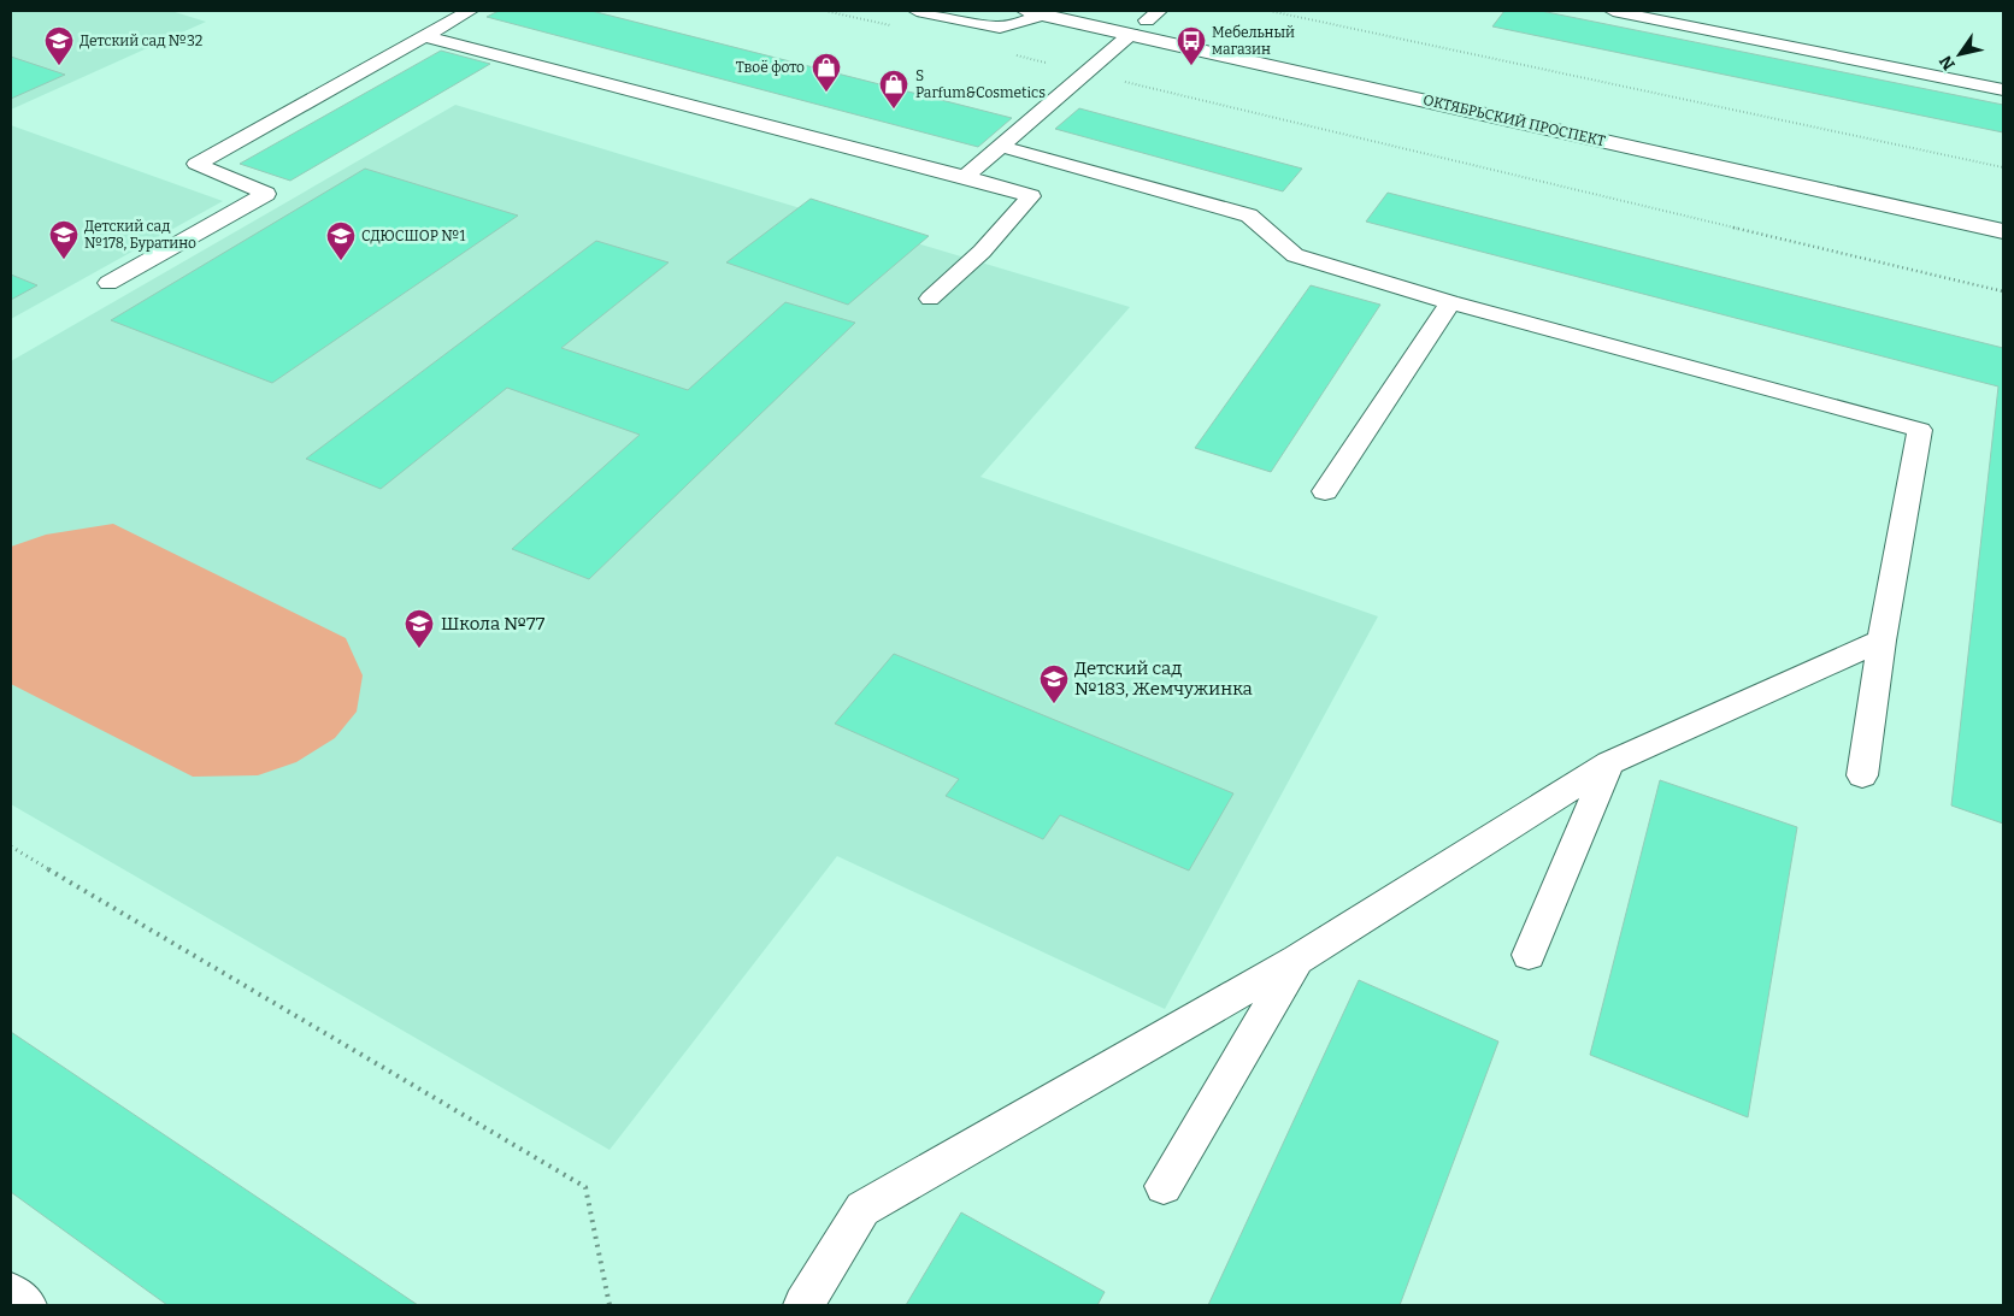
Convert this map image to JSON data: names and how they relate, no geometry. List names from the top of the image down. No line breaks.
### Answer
{"streets":{"main road":["ОКТЯБРЬСКИЙ ПРОСПЕКТ"]},"places":{"school or university":["Детский сад №32","Детский сад №178, Буратино","СДЮСШОР №1","Школа №77","Детский сад №183, Жемчужинка"],"bus stop":["Мебельный магазин"],"shop":["Твоё фото","S Parfum&Cosmetics"]},"north":"bottom left"}
